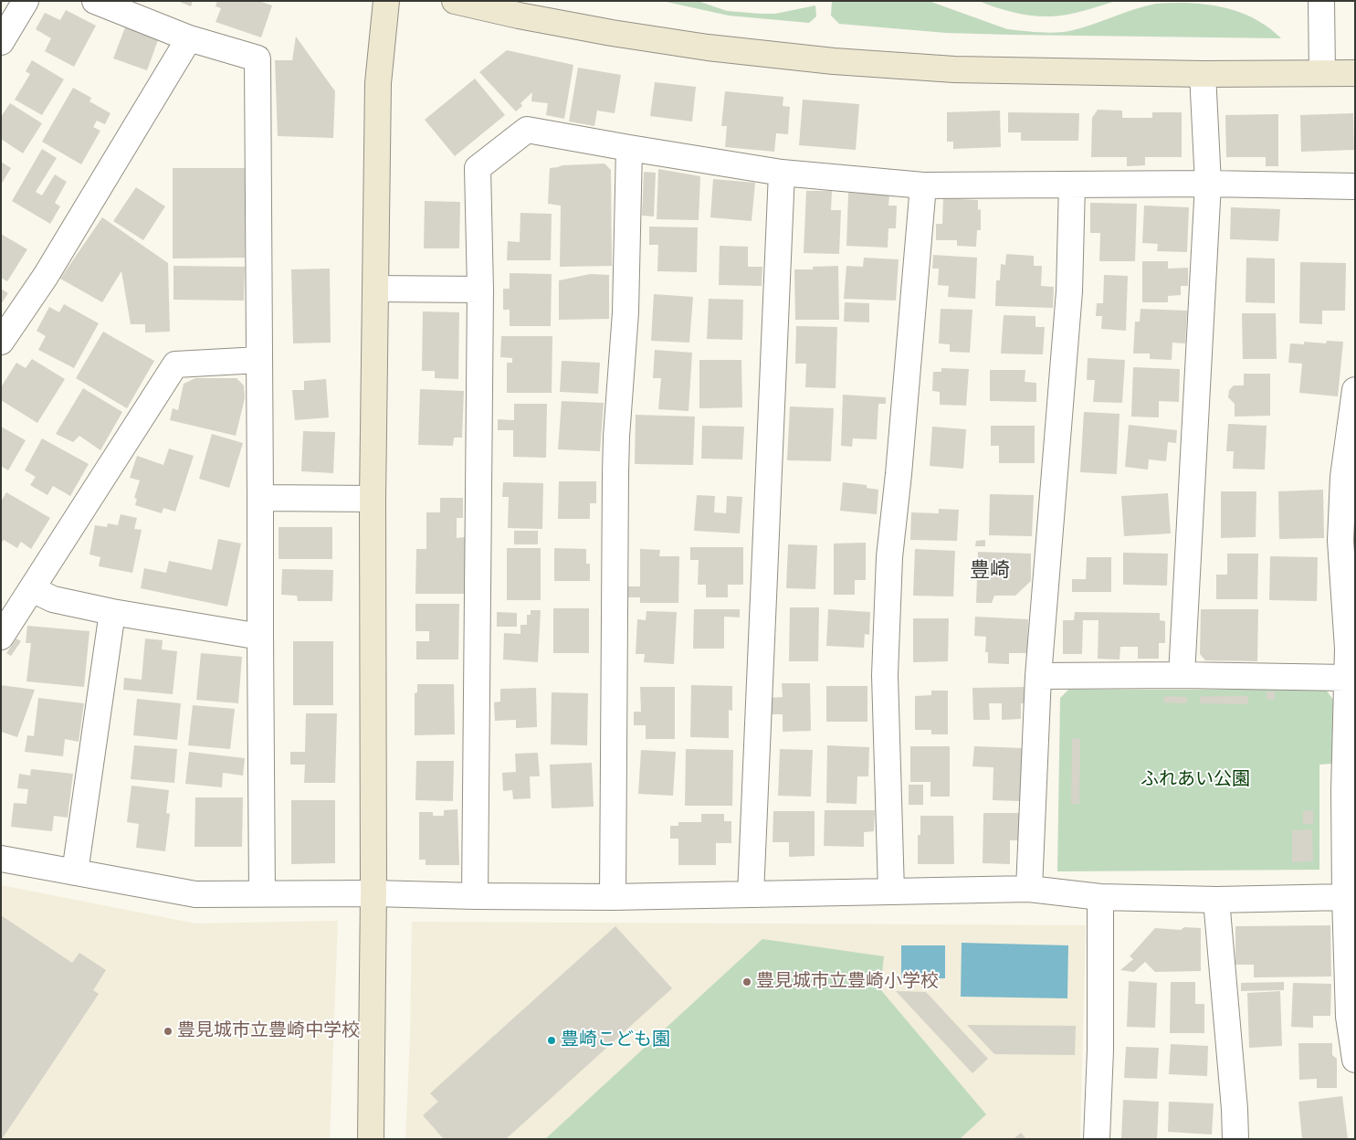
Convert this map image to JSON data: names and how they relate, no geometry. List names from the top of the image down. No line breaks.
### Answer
{"districts":["豊崎"],"parks":["ふれあい公園"],"places":["豊見城市立豊崎小学校","豊見城市立豊崎中学校","豊崎こども園"]}
